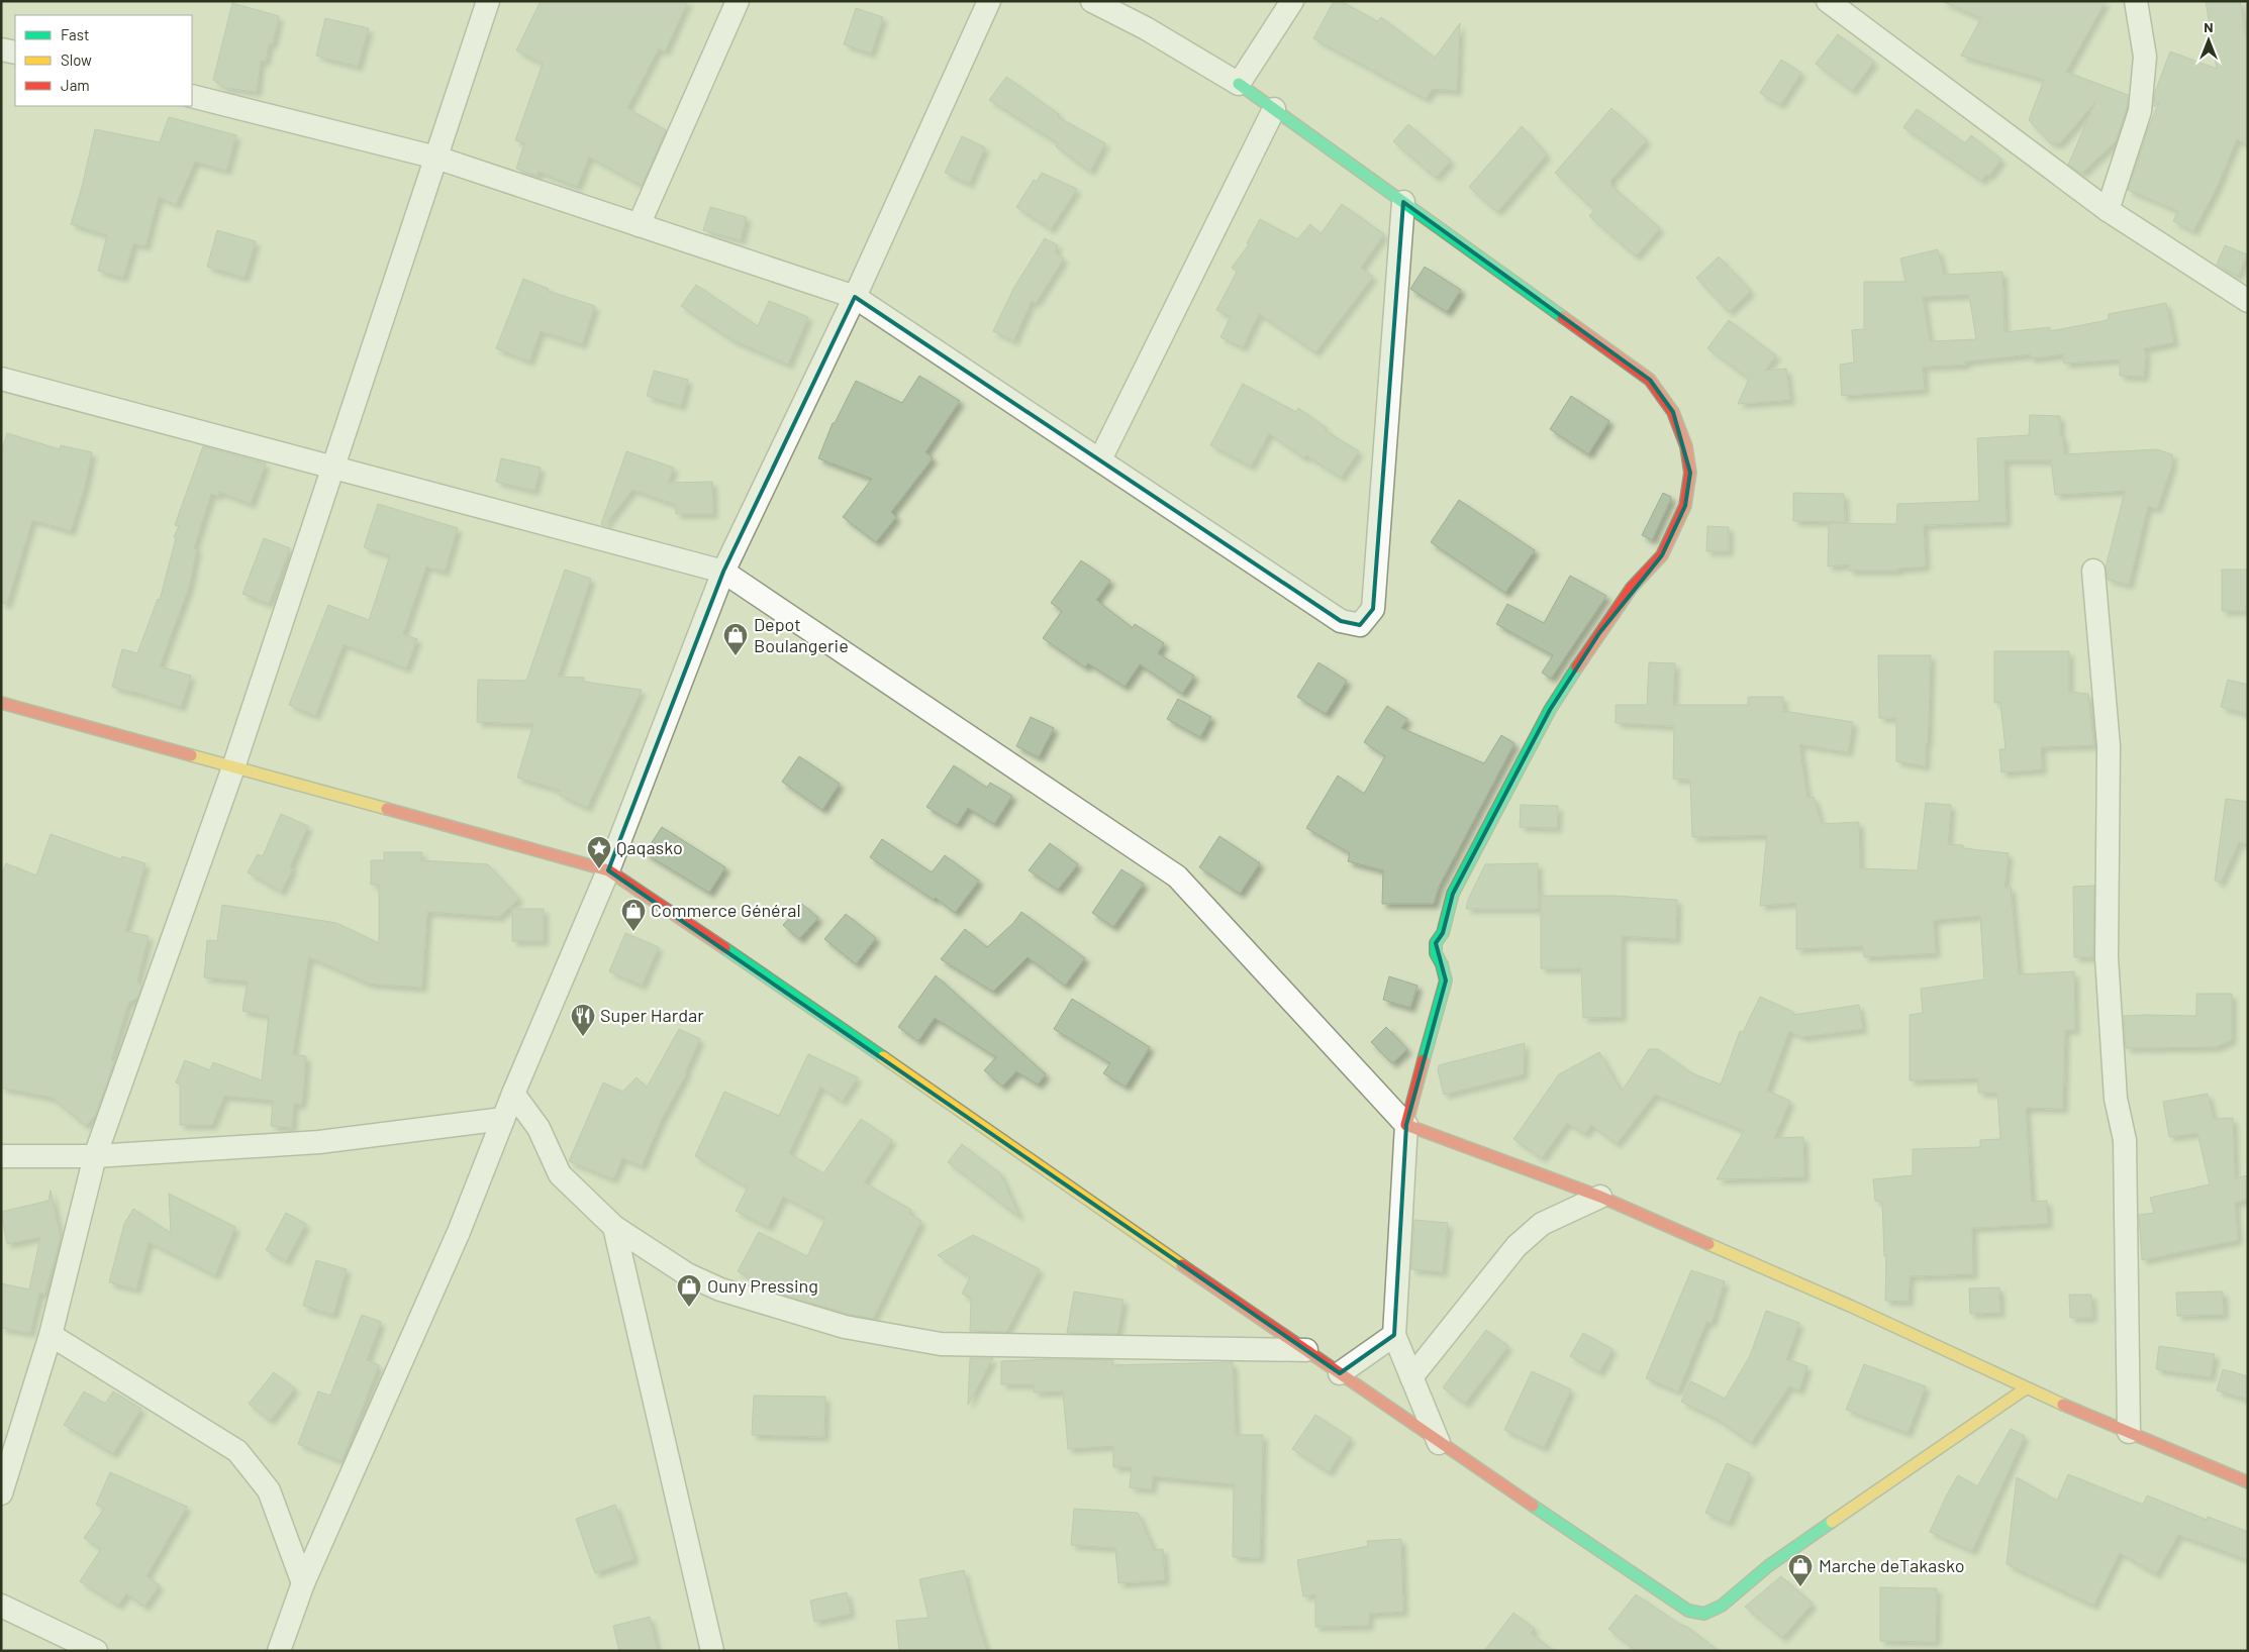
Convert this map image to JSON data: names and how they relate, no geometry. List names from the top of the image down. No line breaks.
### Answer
{"places":{"shop":["Depot Boulangerie","Commerce Général","Ouny Pressing","Marche deTakasko"],"place":["Qaqasko"],"restaurant":["Super Hardar"]},"legend":["Fast","Slow","Jam"],"north":"top"}
